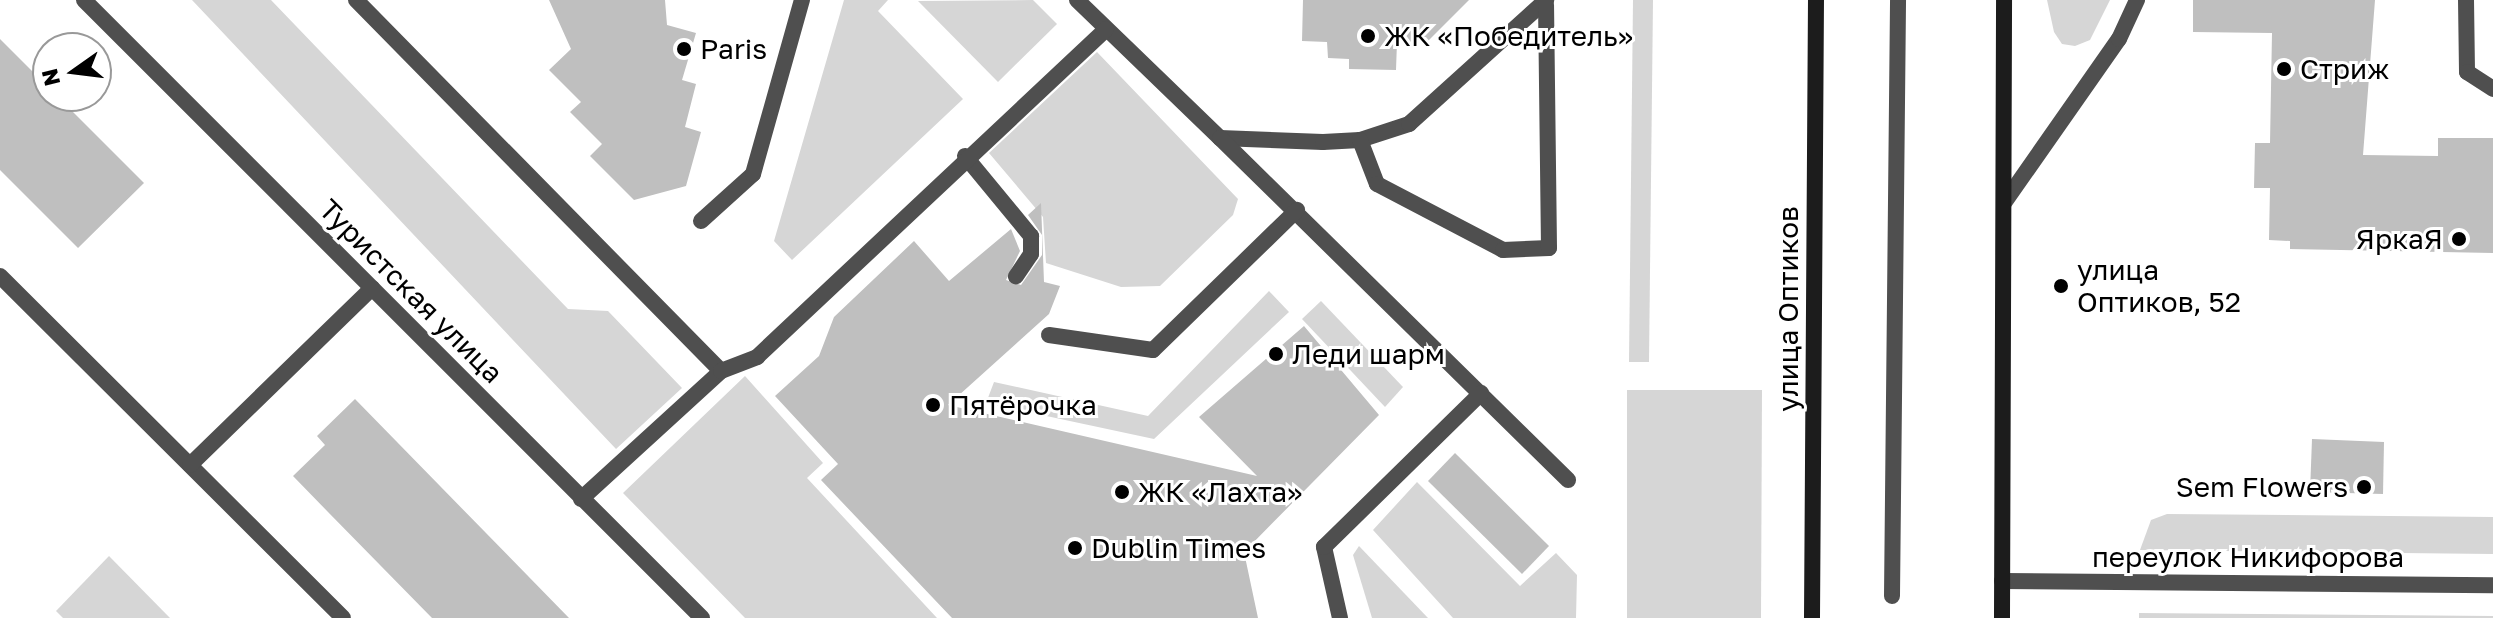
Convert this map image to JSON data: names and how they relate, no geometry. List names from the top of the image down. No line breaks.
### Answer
{"streets":{"street":["Туристская улица","улица Оптиков","переулок Никифорова"]},"places":["ЖК «Победитель»","Paris","Стриж","ЯркаЯ","улица Оптиков, 52","Леди шарм","Пятёрочка","Sem Flowers","ЖК «Лахта»","Dublin Times"],"north":"left"}
